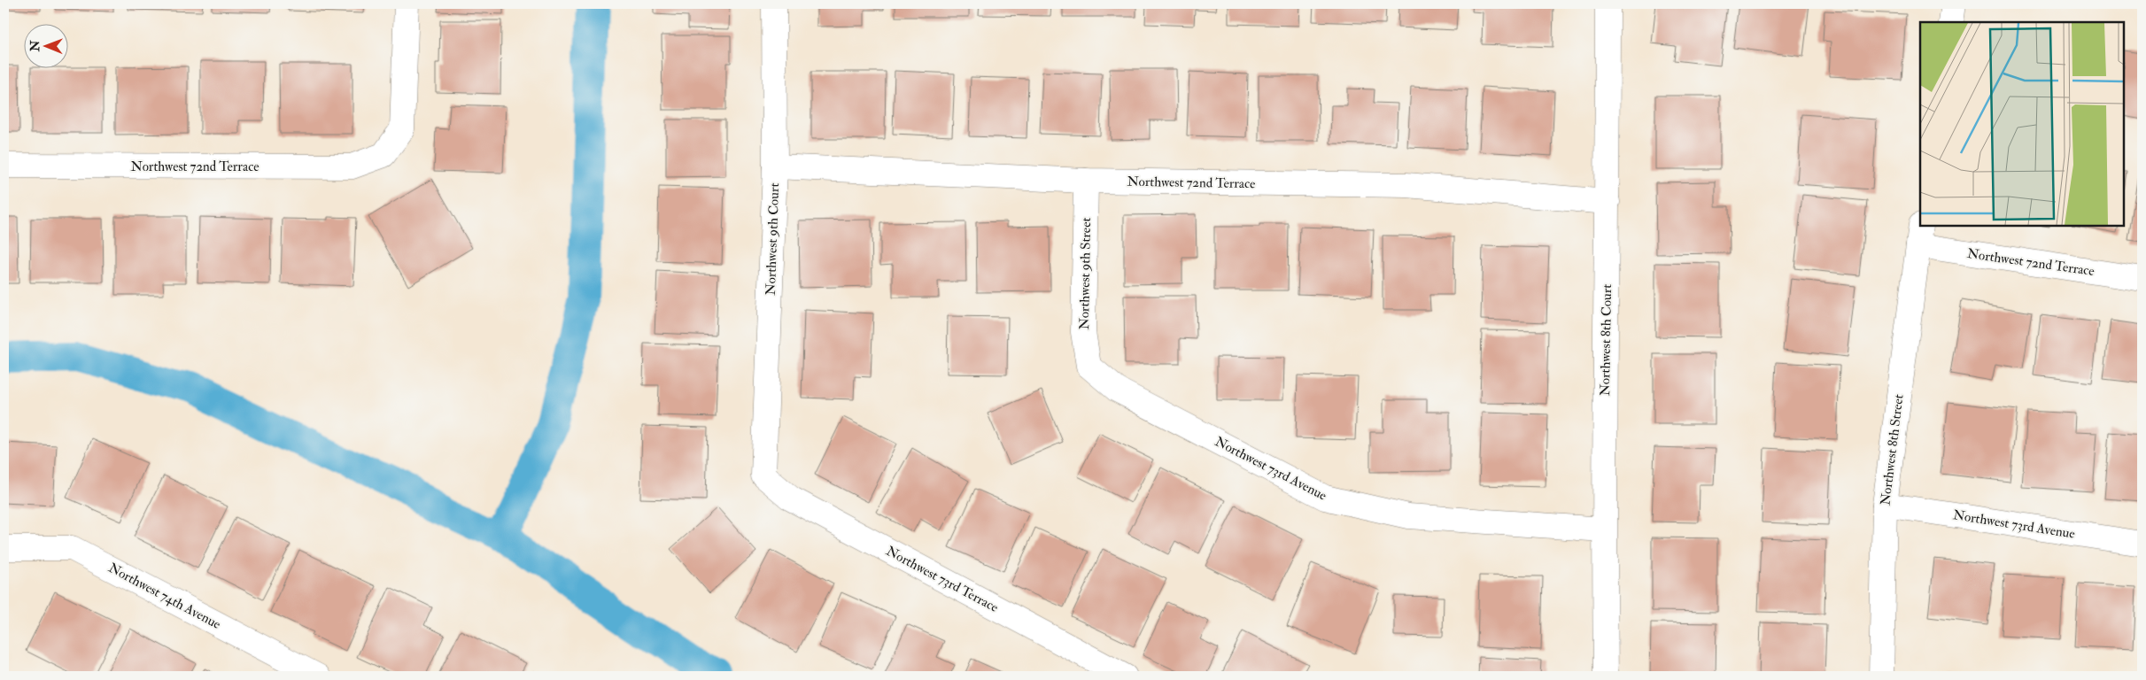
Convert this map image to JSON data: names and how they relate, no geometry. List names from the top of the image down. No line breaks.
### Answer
{"streets":{"street":["Northwest 72nd Terrace","Northwest 9th Court","Northwest 9th Street","Northwest 8th Court","Northwest 8th Street","Northwest 73rd Avenue","Northwest 73rd Terrace","Northwest 74th Avenue"]},"crossings":[["Northwest 72nd Terrace","Northwest 9th Court"],["Northwest 72nd Terrace","Northwest 9th Street"],["Northwest 72nd Terrace","Northwest 8th Court"],["Northwest 72nd Terrace","Northwest 8th Street"],["Northwest 9th Court","Northwest 73rd Terrace"],["Northwest 9th Street","Northwest 73rd Avenue"],["Northwest 8th Court","Northwest 73rd Avenue"],["Northwest 8th Street","Northwest 73rd Avenue"]],"north":"left"}
